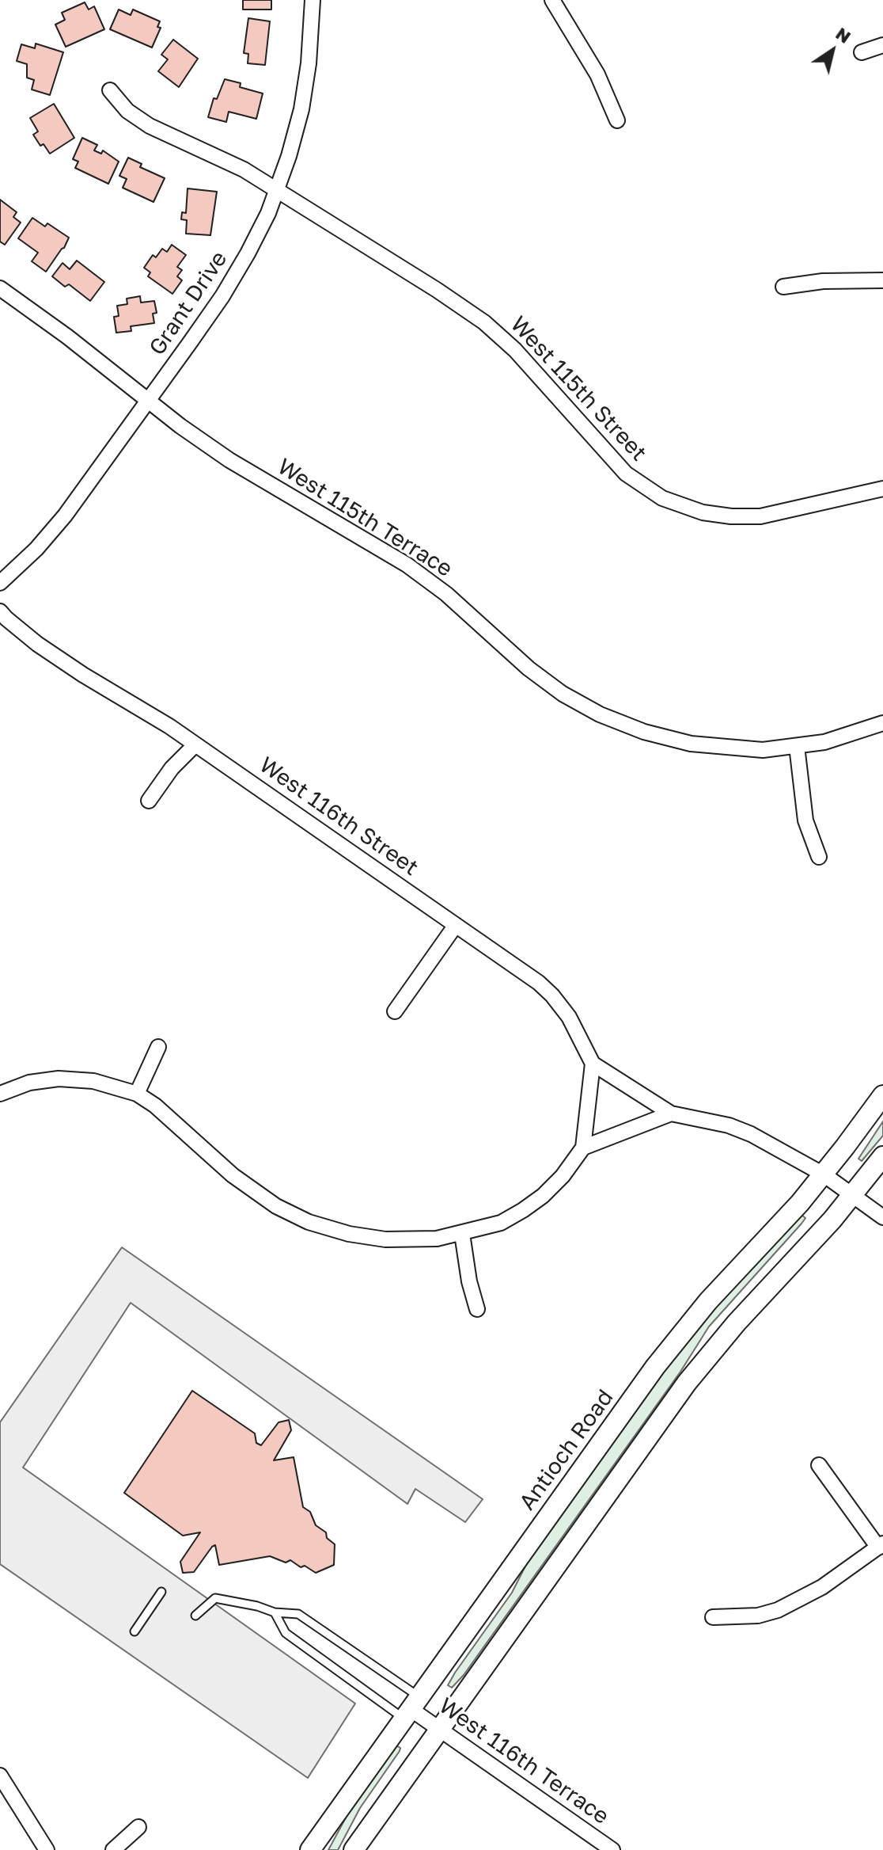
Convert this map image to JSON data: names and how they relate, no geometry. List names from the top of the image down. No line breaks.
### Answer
{"streets":{"main road":["Antioch Road"],"street":["Grant Drive","West 115th Street","West 115th Terrace","West 116th Street","West 116th Terrace"]},"crossings":[["Grant Drive","West 115th Street"],["Grant Drive","West 115th Terrace"],["Antioch Road","West 116th Terrace"]],"north":"top right"}
